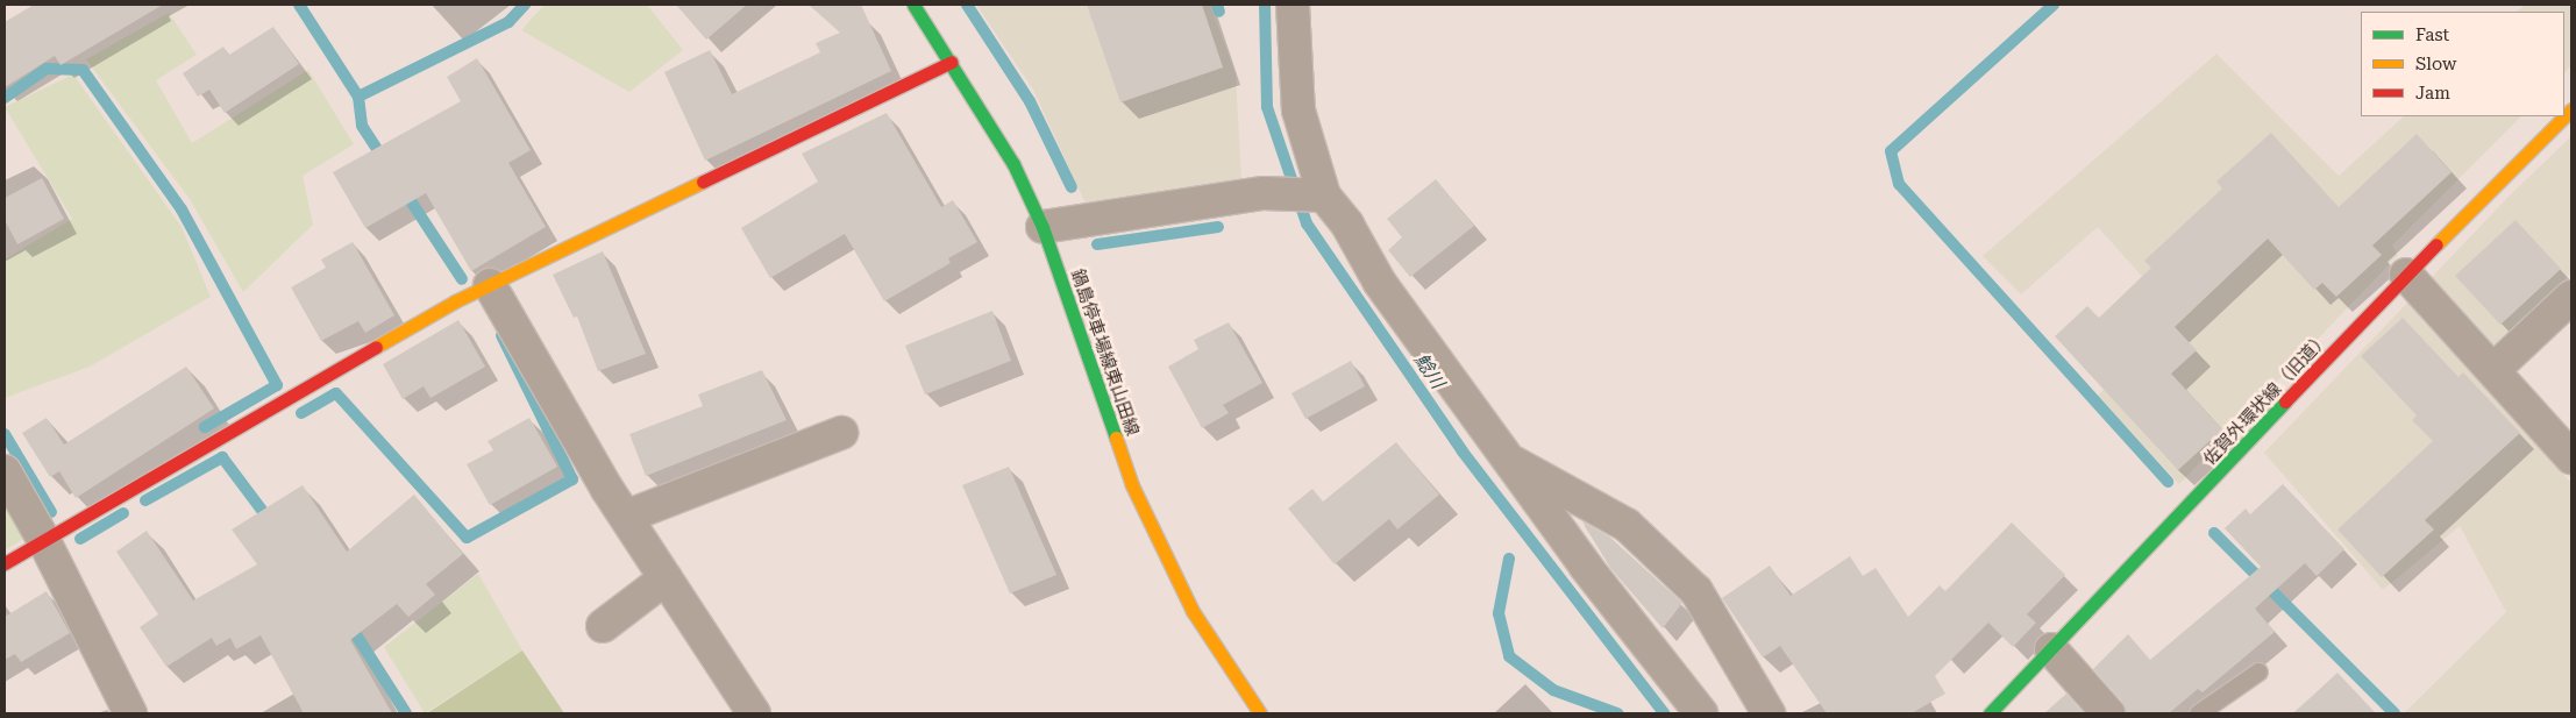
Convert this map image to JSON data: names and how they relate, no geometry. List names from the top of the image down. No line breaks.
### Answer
{"streets":{"street":["鍋島停車場線東山田線","佐賀外環状線（旧道）"]},"water":["鯰川"],"legend":["Fast","Slow","Jam"]}
